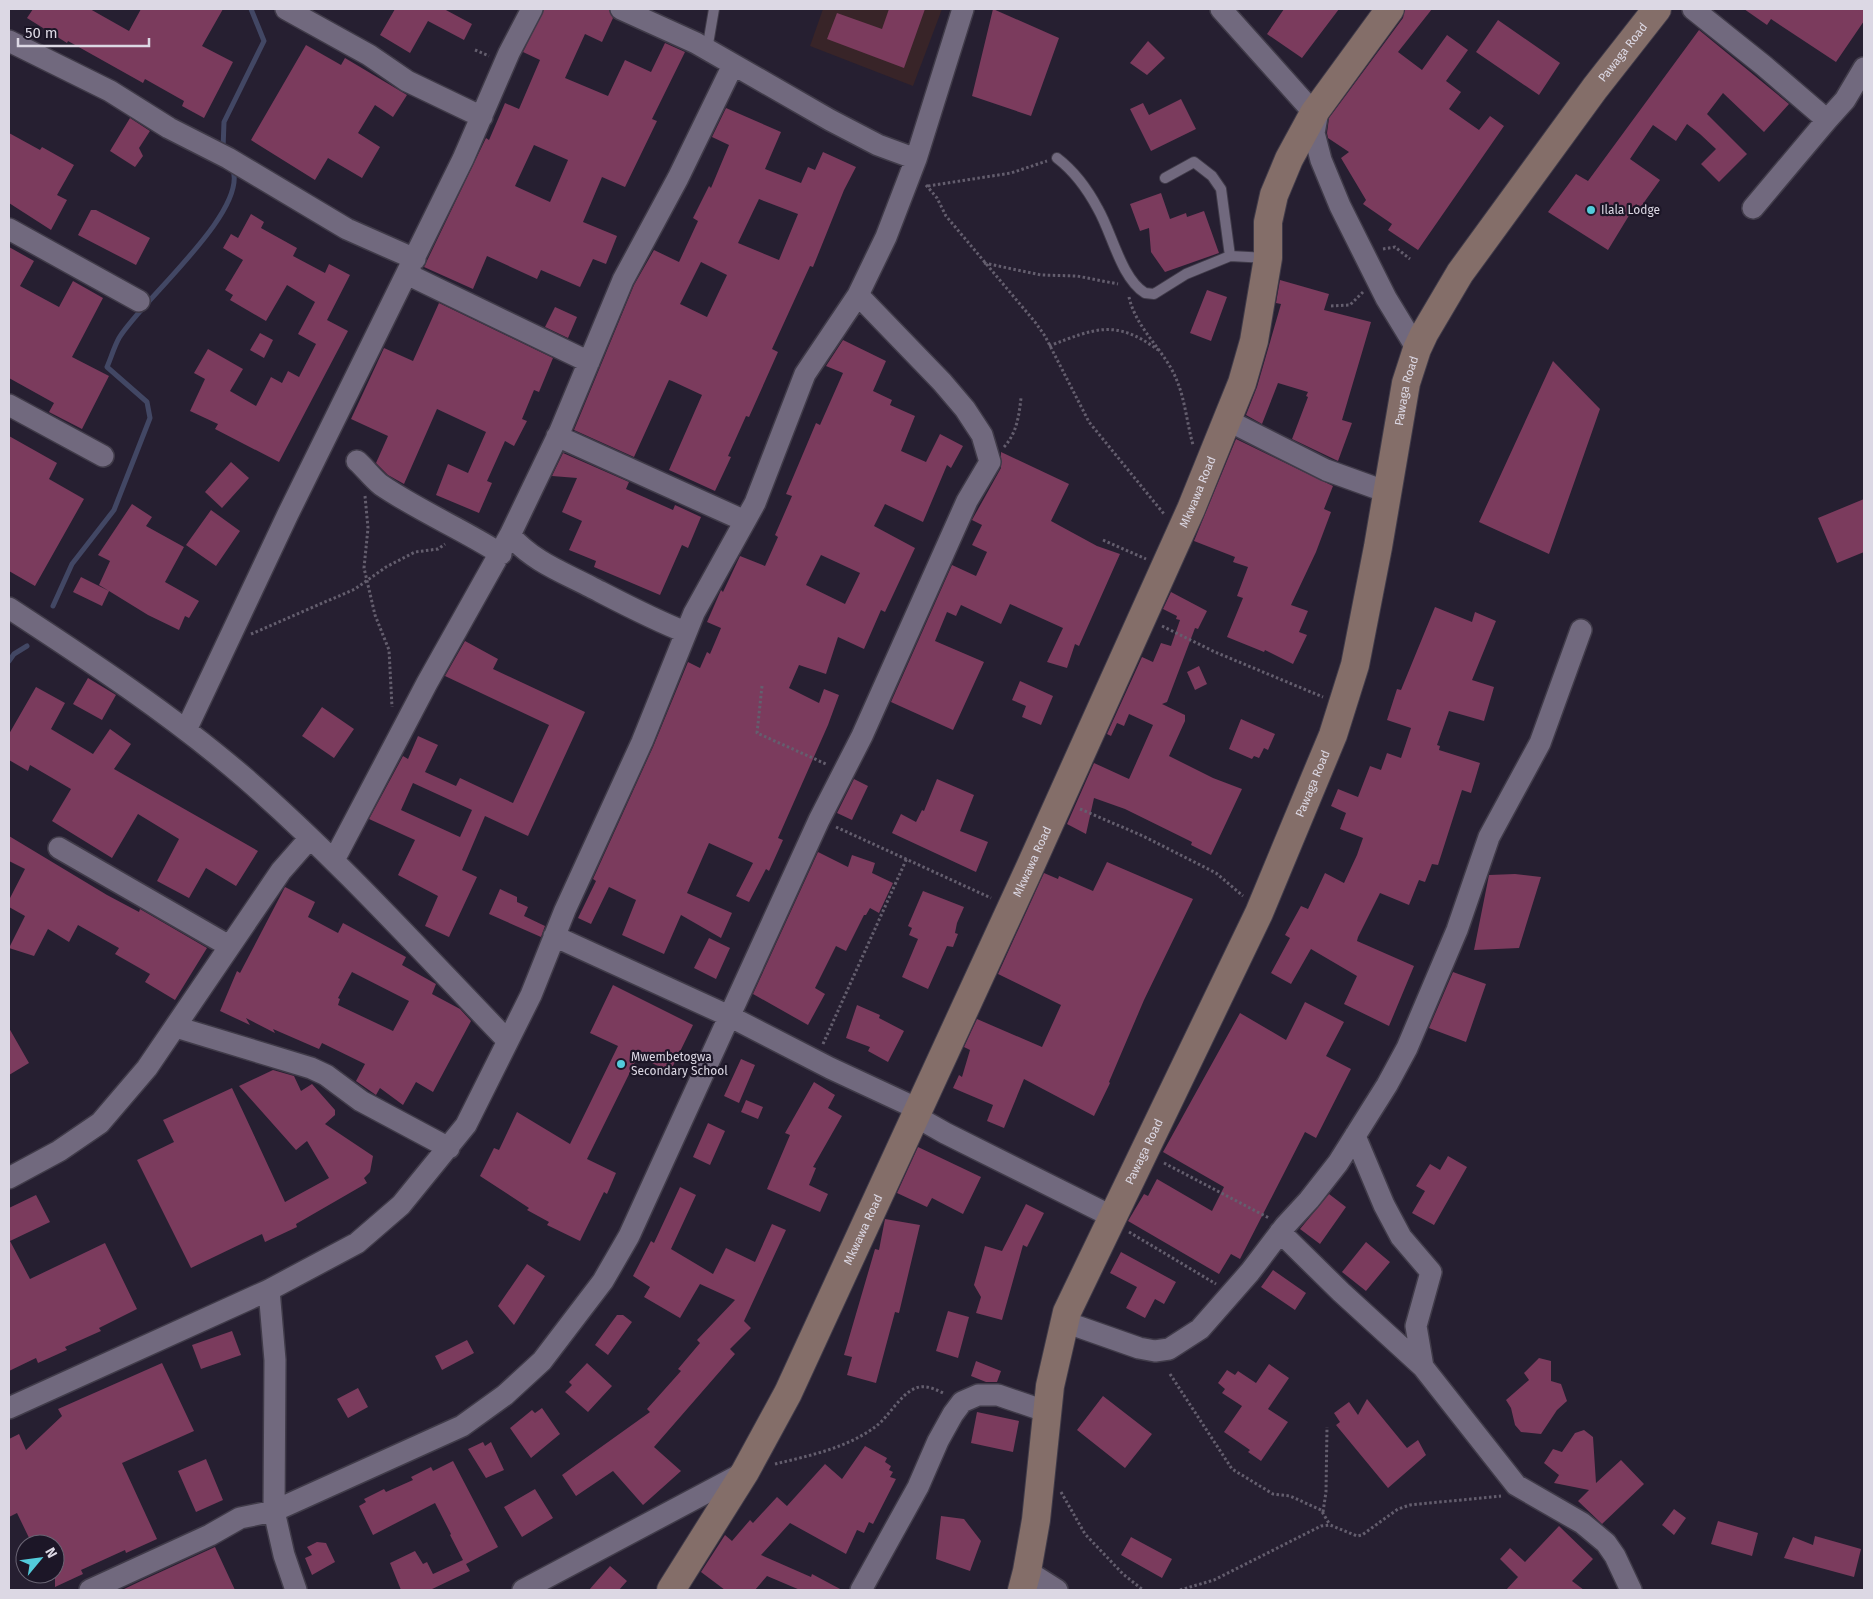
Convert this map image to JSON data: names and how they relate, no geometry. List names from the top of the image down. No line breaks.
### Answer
{"streets":{"street":["Pawaga Road","Mkwawa Road"]},"places":["Ilala Lodge","Mwembetogwa Secondary School"],"scale_bar":"50 m","north":"top right"}
